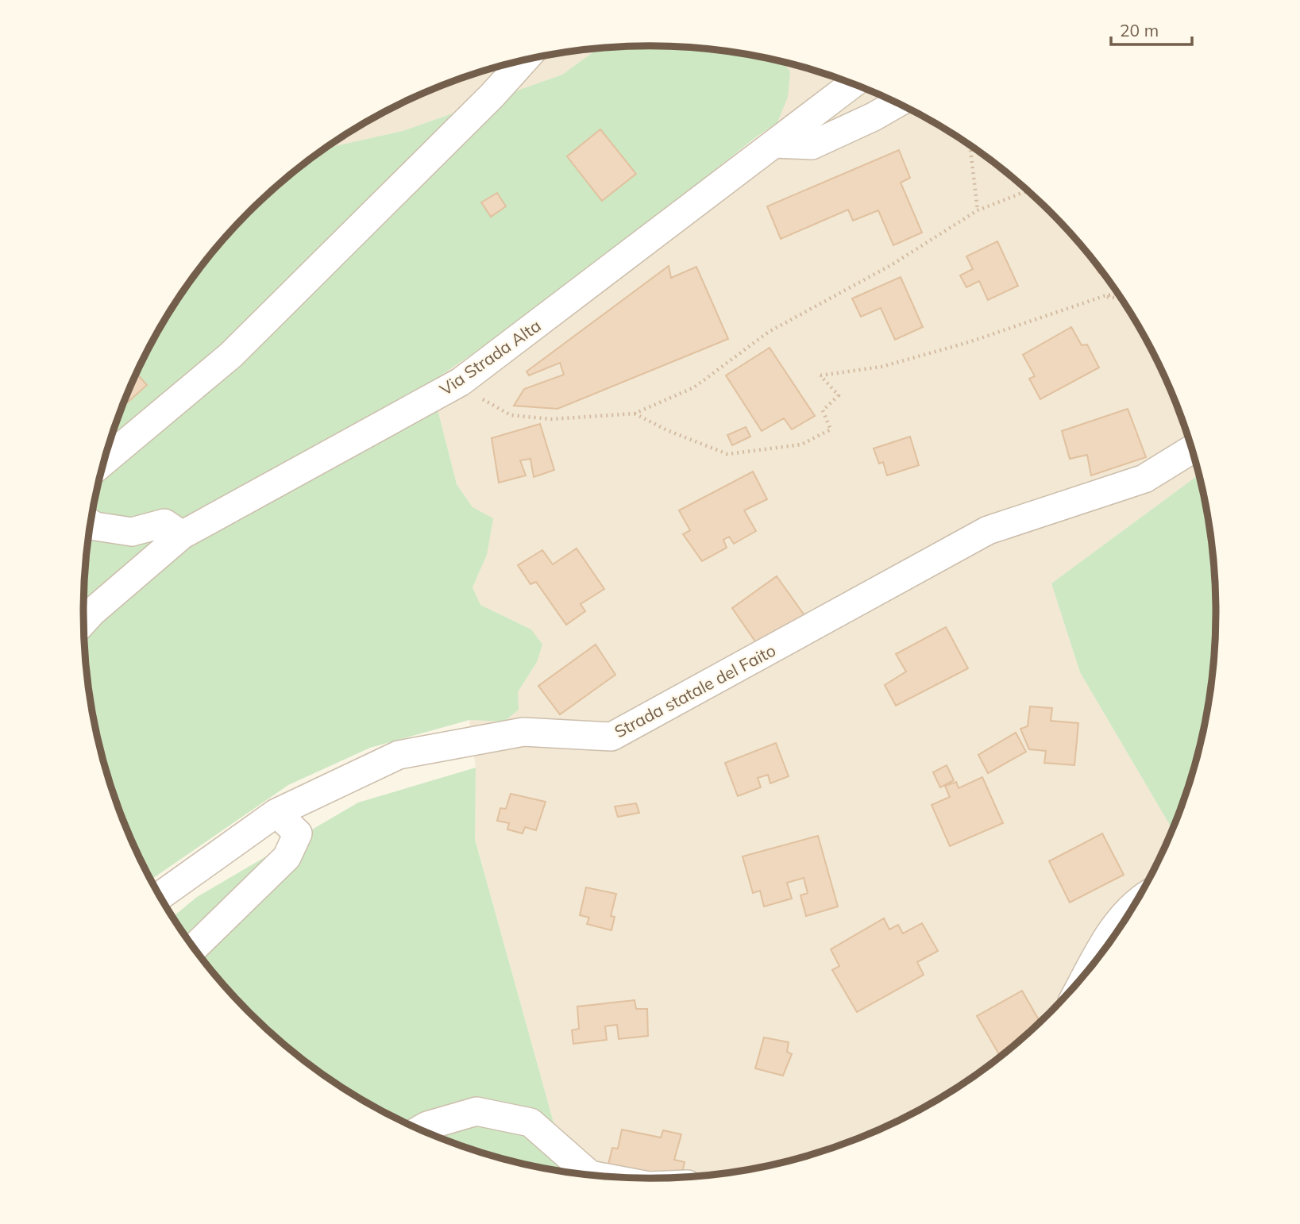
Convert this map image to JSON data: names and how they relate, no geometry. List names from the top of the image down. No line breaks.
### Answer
{"streets":{"street":["Via Strada Alta","Strada statale del Faito"]},"scale_bar":"20 m"}
